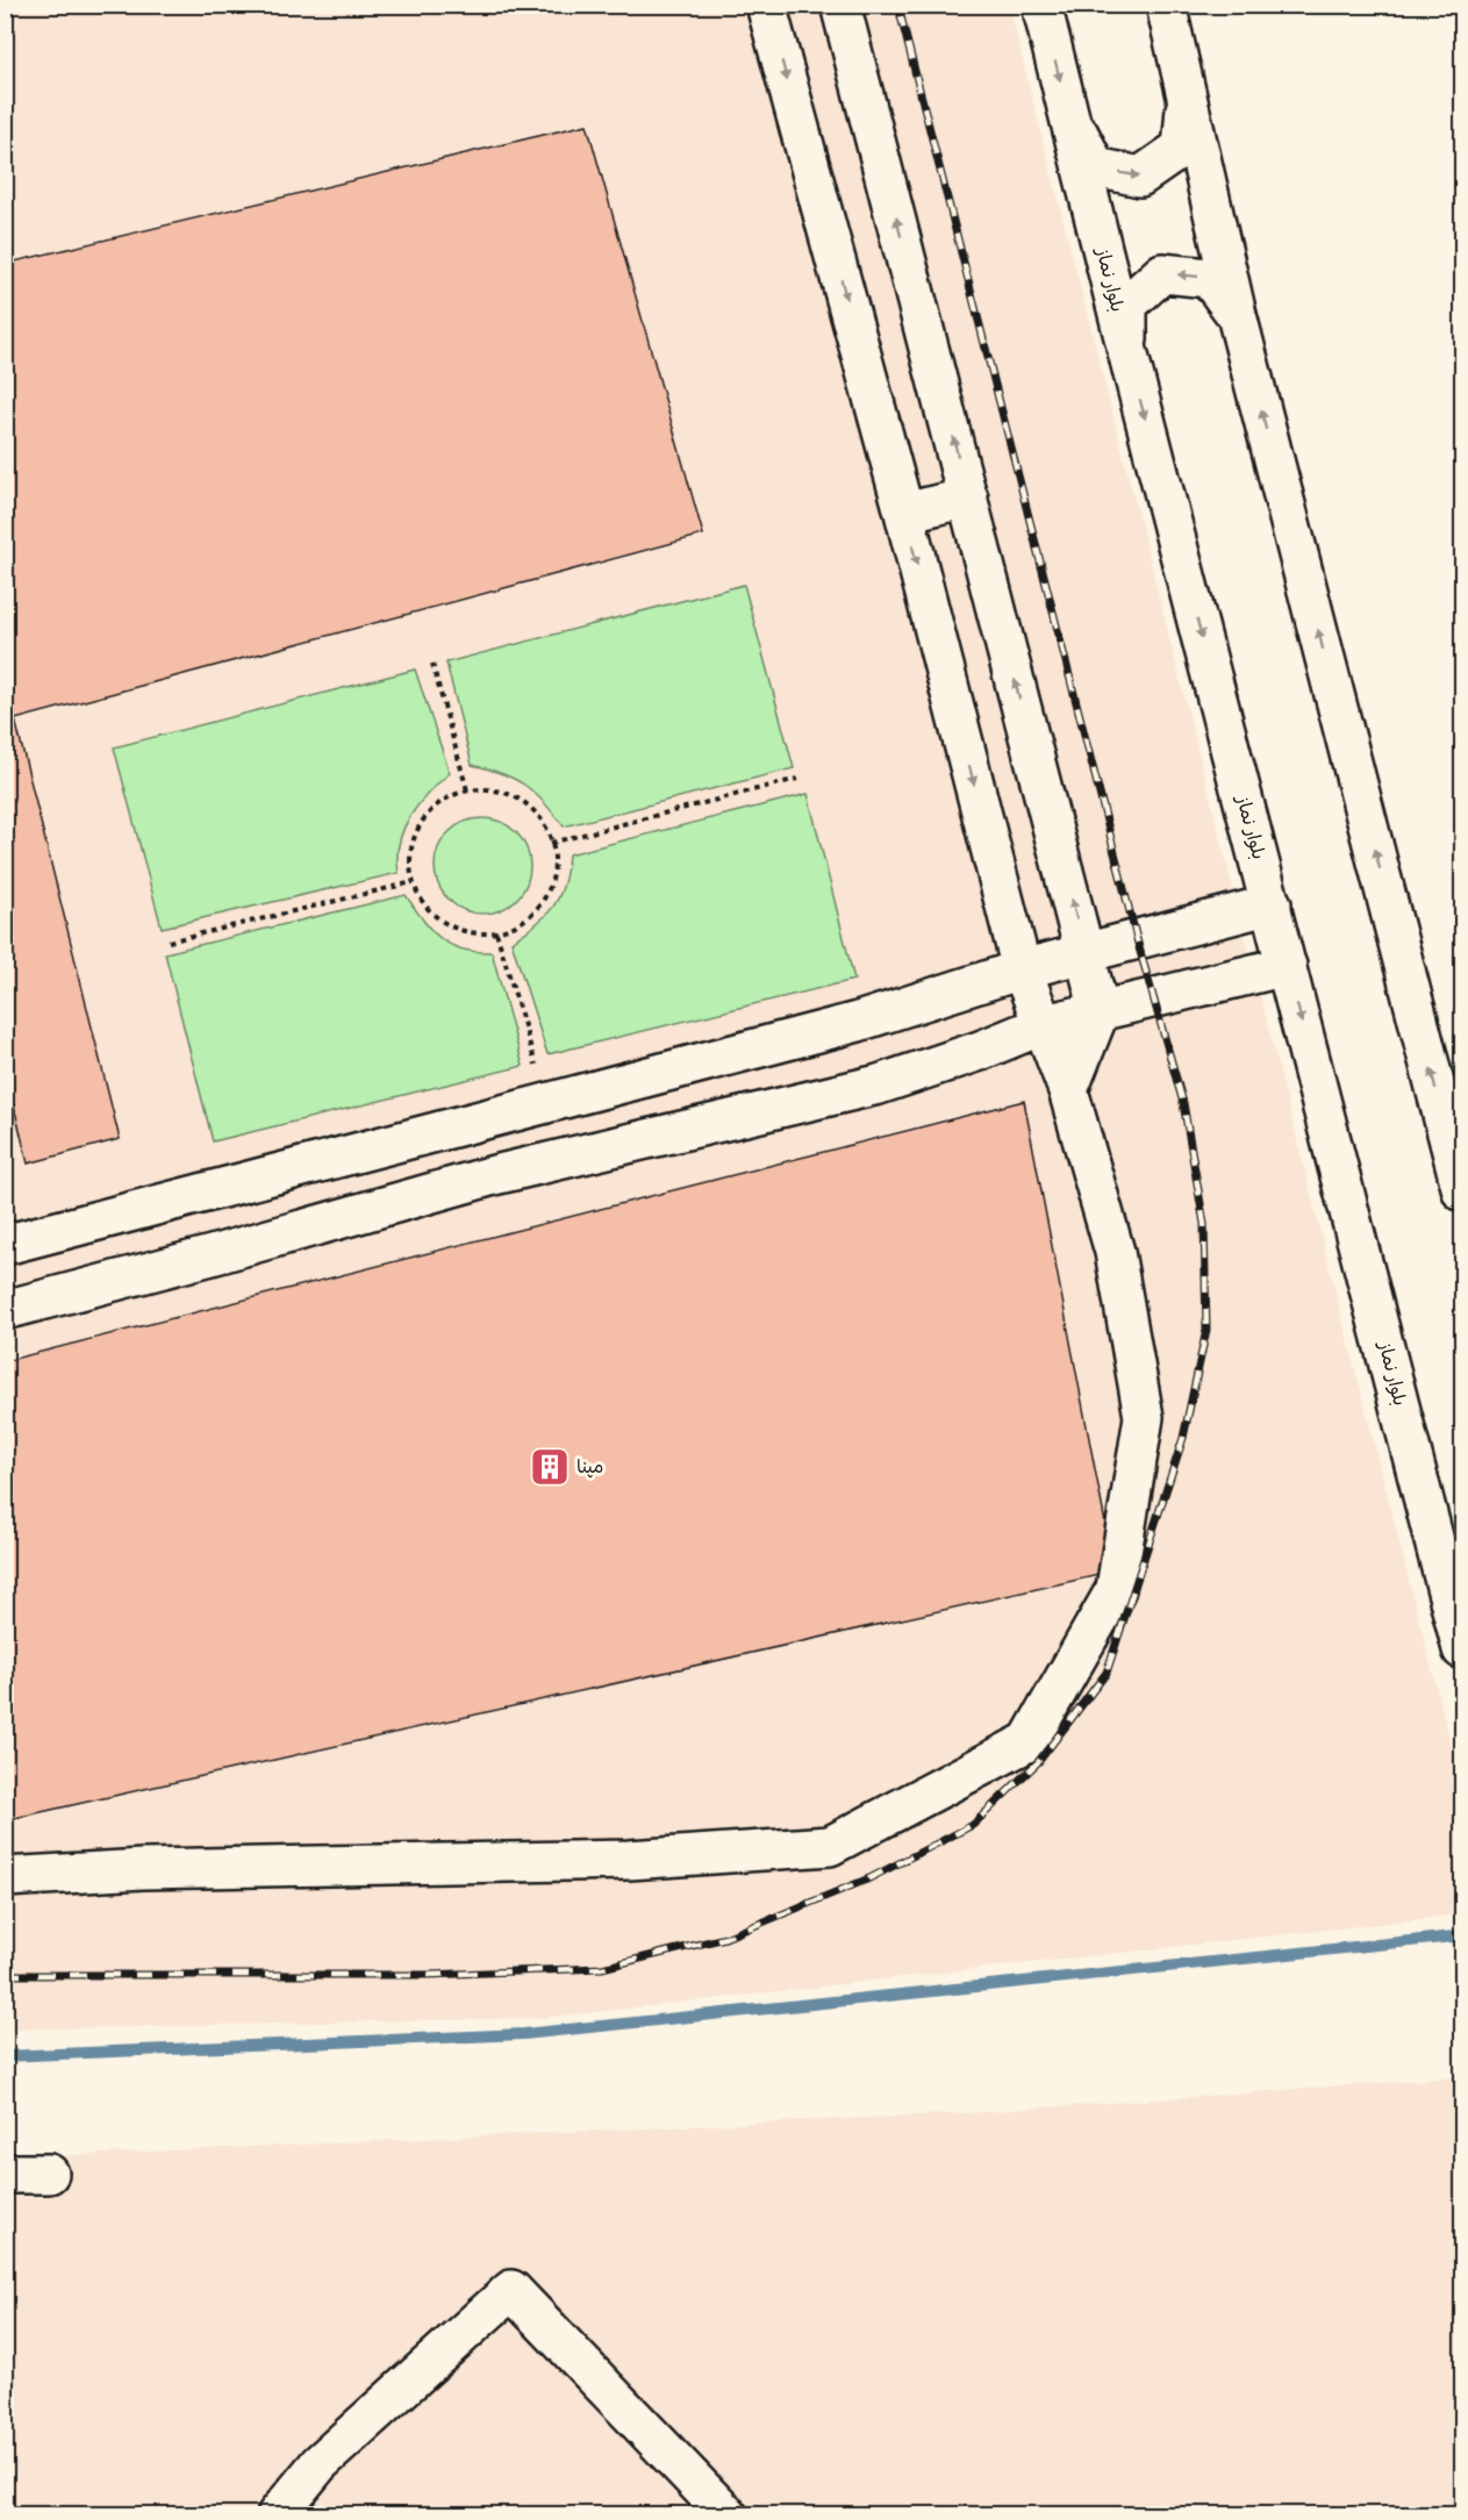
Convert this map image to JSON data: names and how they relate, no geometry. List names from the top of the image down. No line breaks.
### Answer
{"streets":{"main road":["بلوار نماز"]},"places":{"building":["مپنا"]}}
